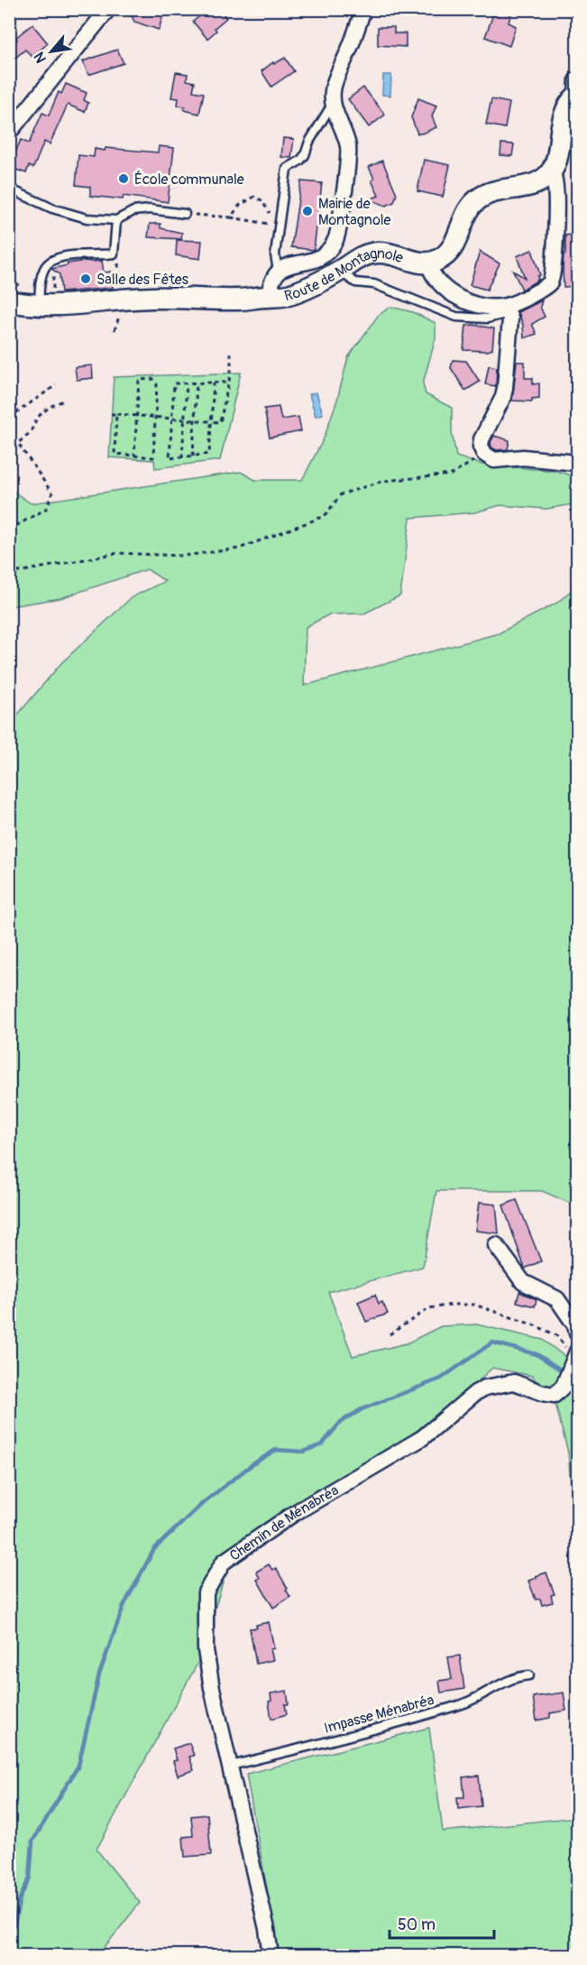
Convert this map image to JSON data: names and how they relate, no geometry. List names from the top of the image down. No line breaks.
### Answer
{"streets":{"street":["Route de Montagnole","Chemin de Ménabréa"],"lane":["Impasse Ménabréa"]},"crossings":[["Chemin de Ménabréa","Impasse Ménabréa"]],"places":["École communale","Mairie de Montagnole","Salle des Fêtes"],"scale_bar":"50 m","north":"bottom left"}
